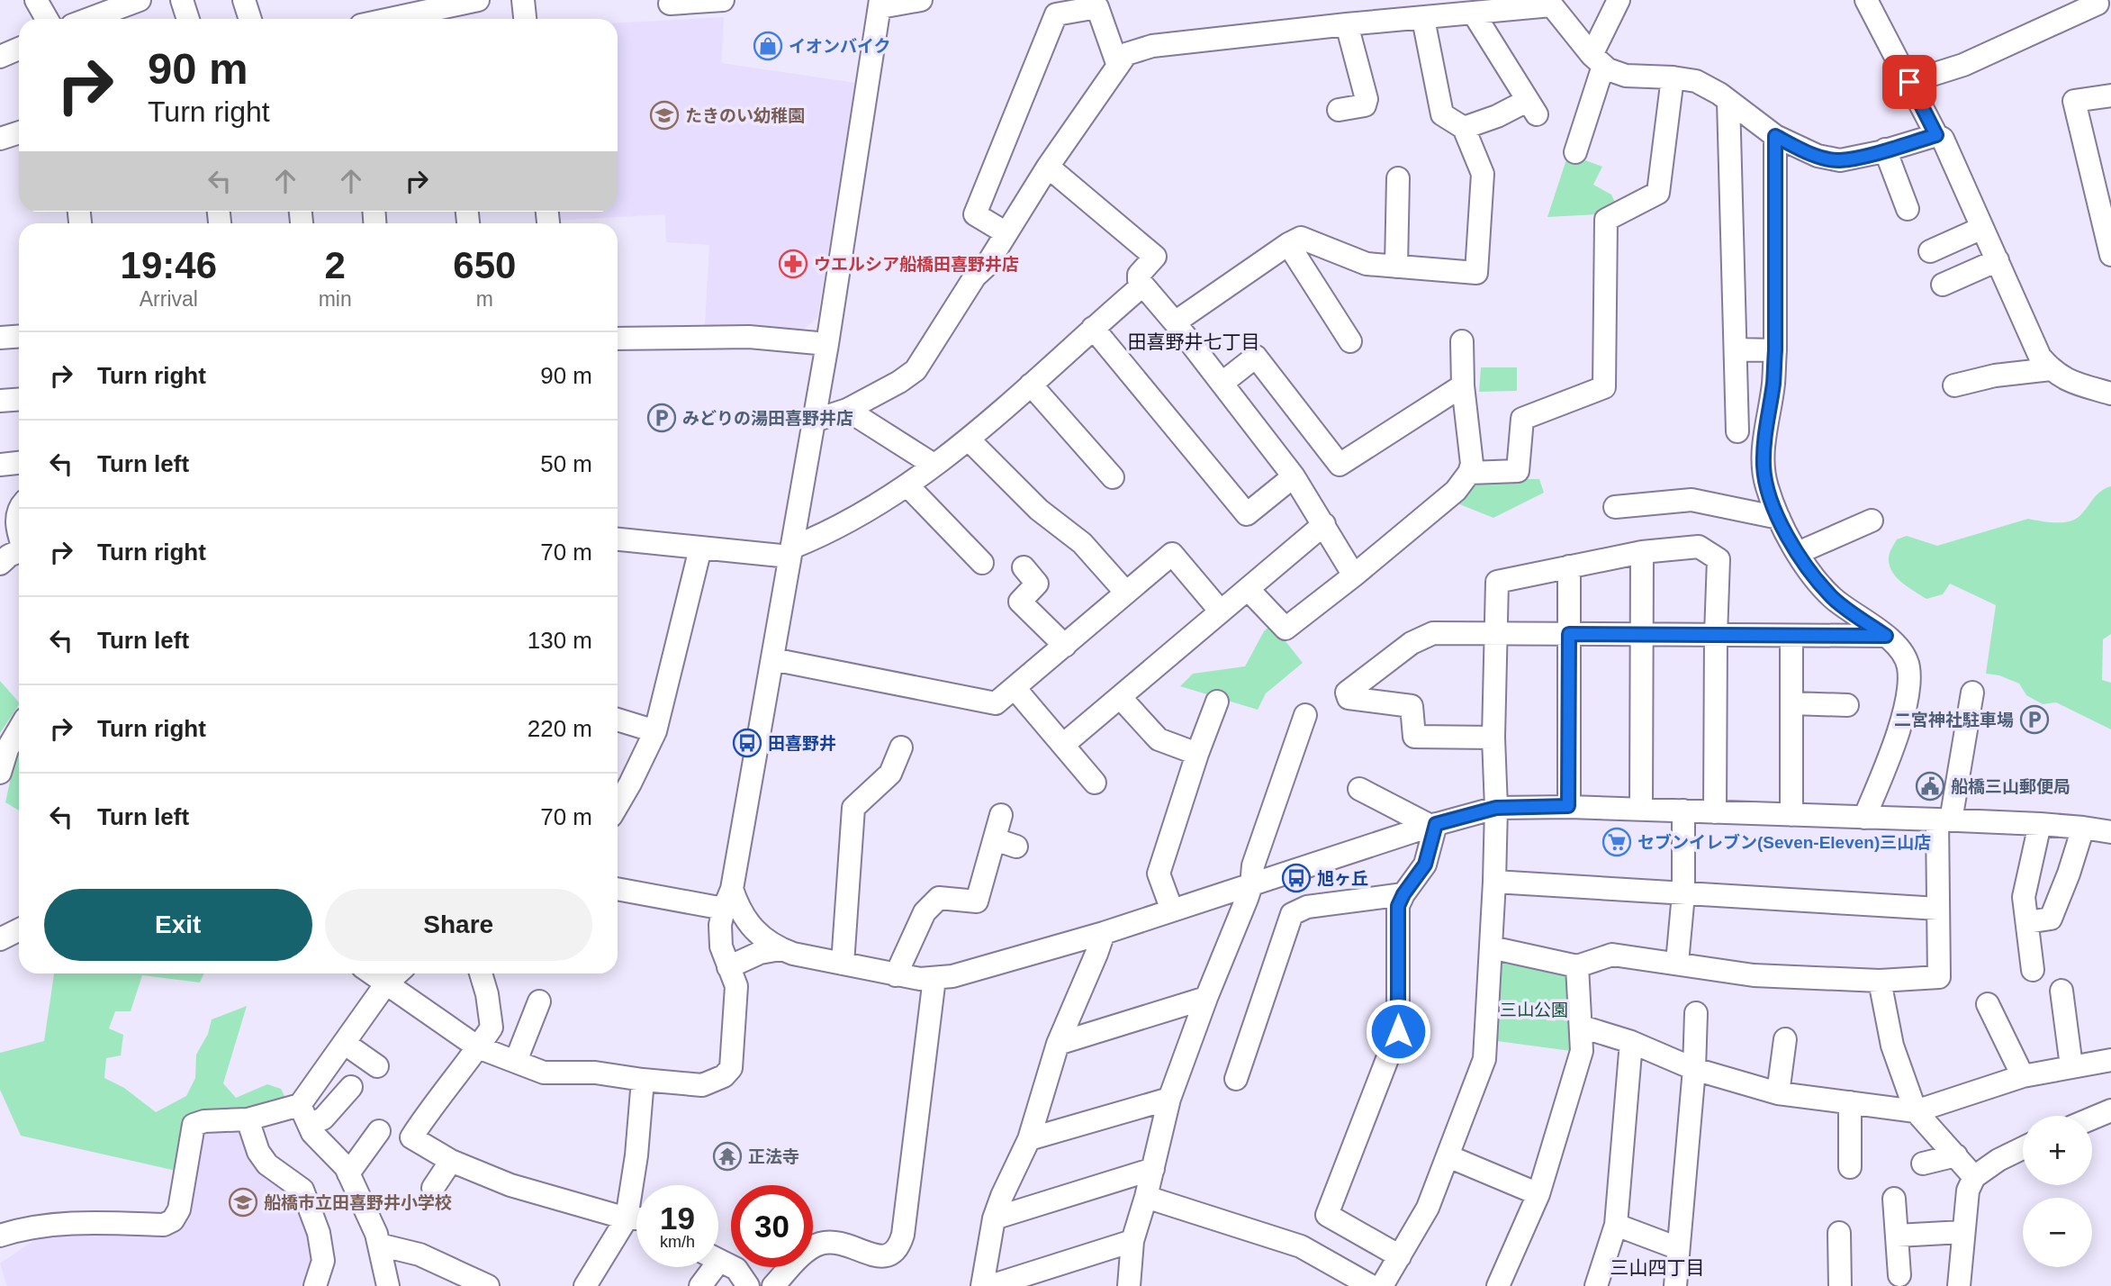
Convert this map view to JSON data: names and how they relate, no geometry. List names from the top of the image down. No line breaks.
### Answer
{"districts":["田喜野井七丁目","三山四丁目"],"parks":["三山公園"],"places":{"shop":["イオンバイク"],"school or university":["たきのい幼稚園","船橋市立田喜野井小学校"],"pharmacy":["ウエルシア船橋田喜野井店"],"parking":["みどりの湯田喜野井店","二宮神社駐車場"],"bus stop":["田喜野井","旭ヶ丘"],"public building":["船橋三山郵便局"],"supermarket":["セブンイレブン(Seven-Eleven)三山店"],"temple":["正法寺"]},"page":{"turn":["90 m","Turn right"],"eta":["19:46","Arrival","2","min","650","m"],"list":[{"name":"Turn right","value":"90 m"},{"name":"Turn left","value":"50 m"},{"name":"Turn right","value":"70 m"},{"name":"Turn left","value":"130 m"},{"name":"Turn right","value":"220 m"},{"name":"Turn left","value":"70 m"}],"buttons":["Exit","Share"],"map_buttons":["+","−"],"speed":"19 km/h","limit":"30"}}
